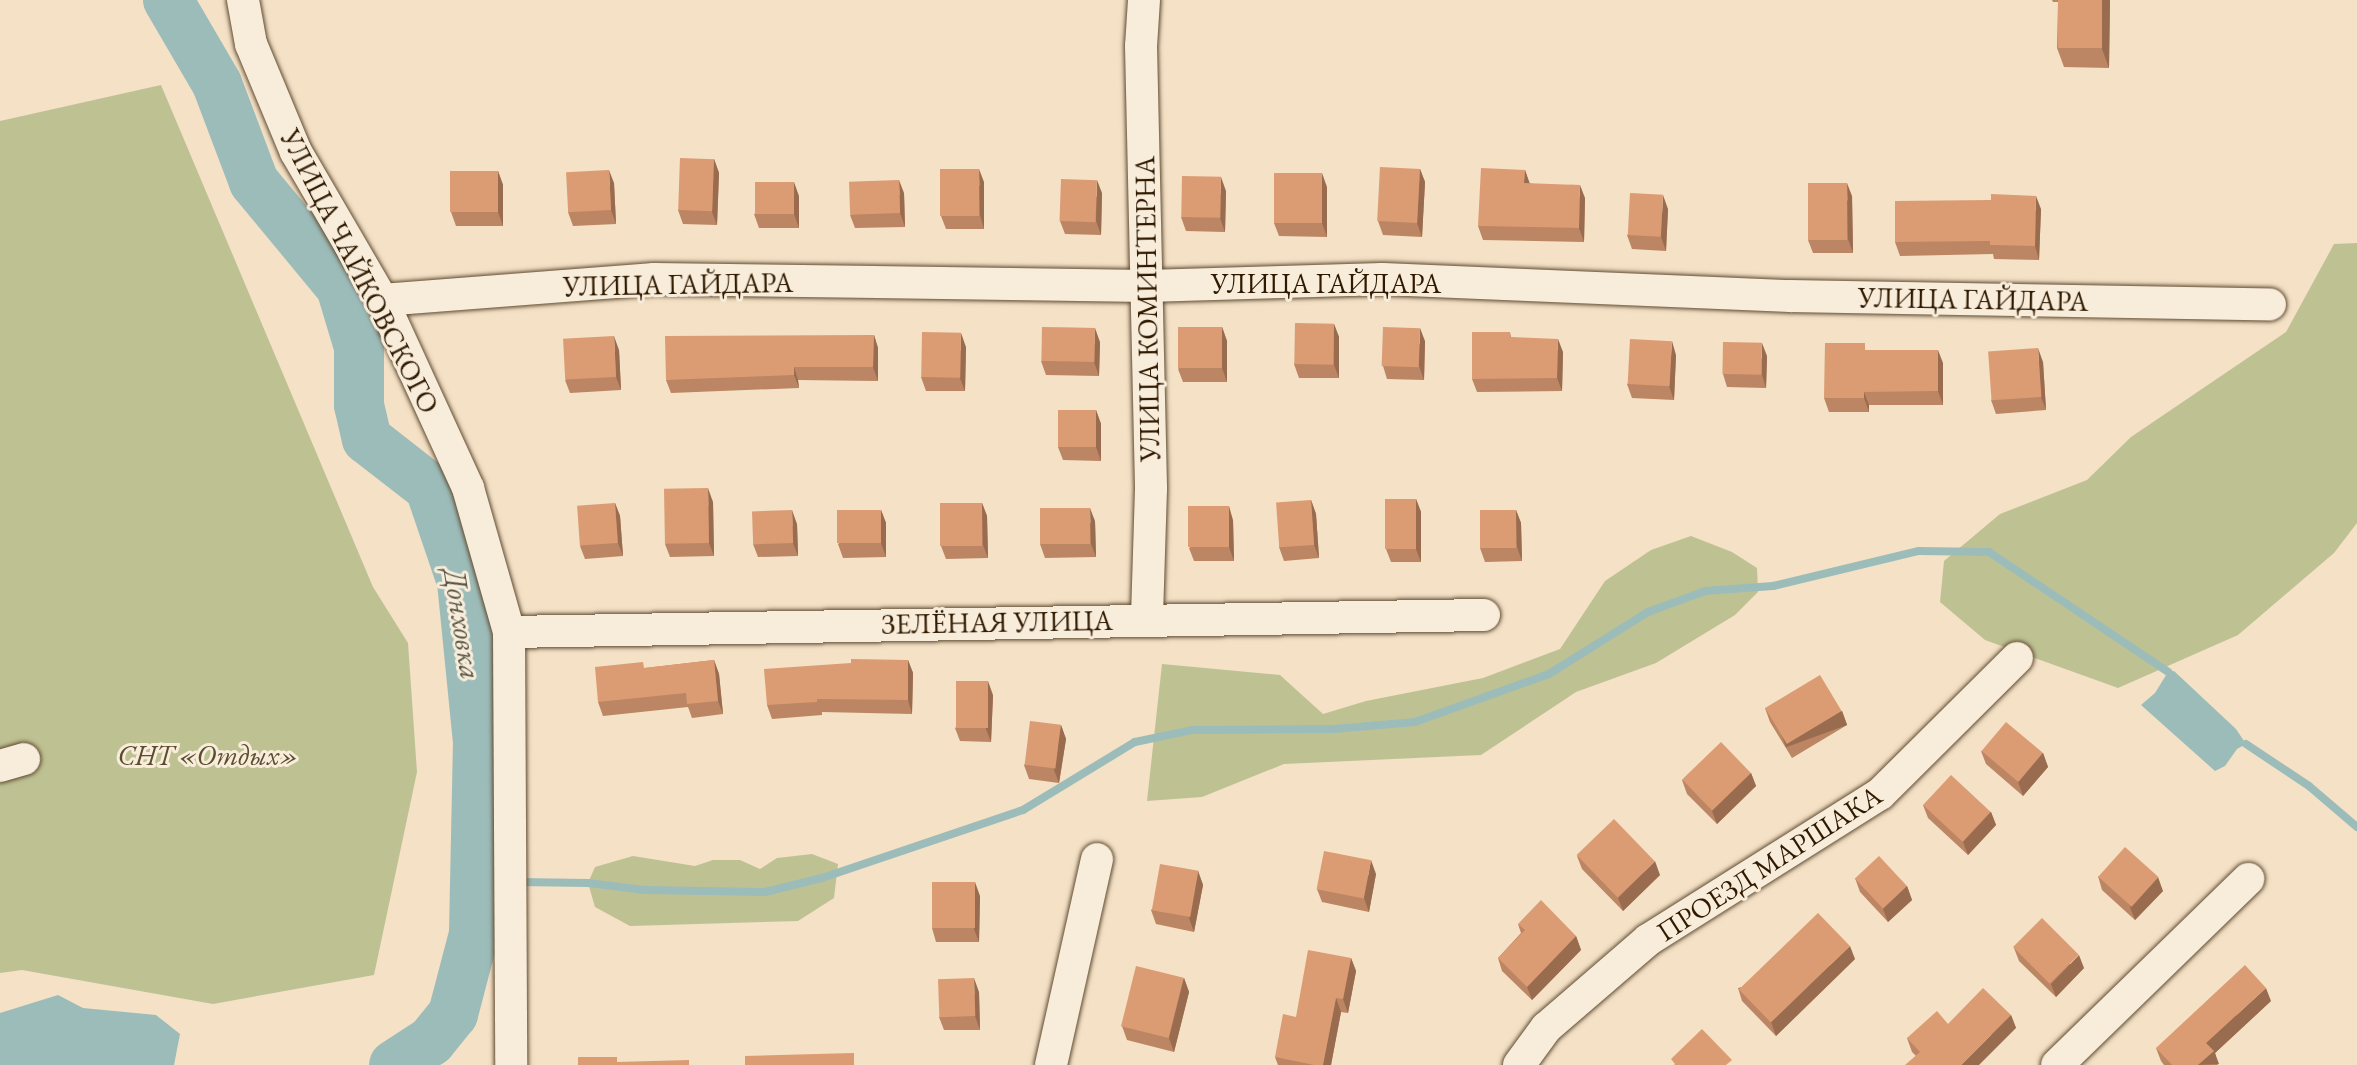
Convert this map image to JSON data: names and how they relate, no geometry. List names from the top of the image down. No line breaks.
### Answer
{"streets":{"street":["УЛИЦА ЧАЙКОВСКОГО","УЛИЦА ГАЙДАРА","УЛИЦА КОМИНТЕРНА","ЗЕЛЁНАЯ УЛИЦА","ПРОЕЗД МАРШАКА"]},"crossings":[["УЛИЦА ЧАЙКОВСКОГО","УЛИЦА ГАЙДАРА"],["УЛИЦА ЧАЙКОВСКОГО","ЗЕЛЁНАЯ УЛИЦА"],["УЛИЦА ГАЙДАРА","УЛИЦА КОМИНТЕРНА"],["УЛИЦА КОМИНТЕРНА","ЗЕЛЁНАЯ УЛИЦА"]],"water":["Донховка"],"parks":["СНТ «Отдых»"]}
